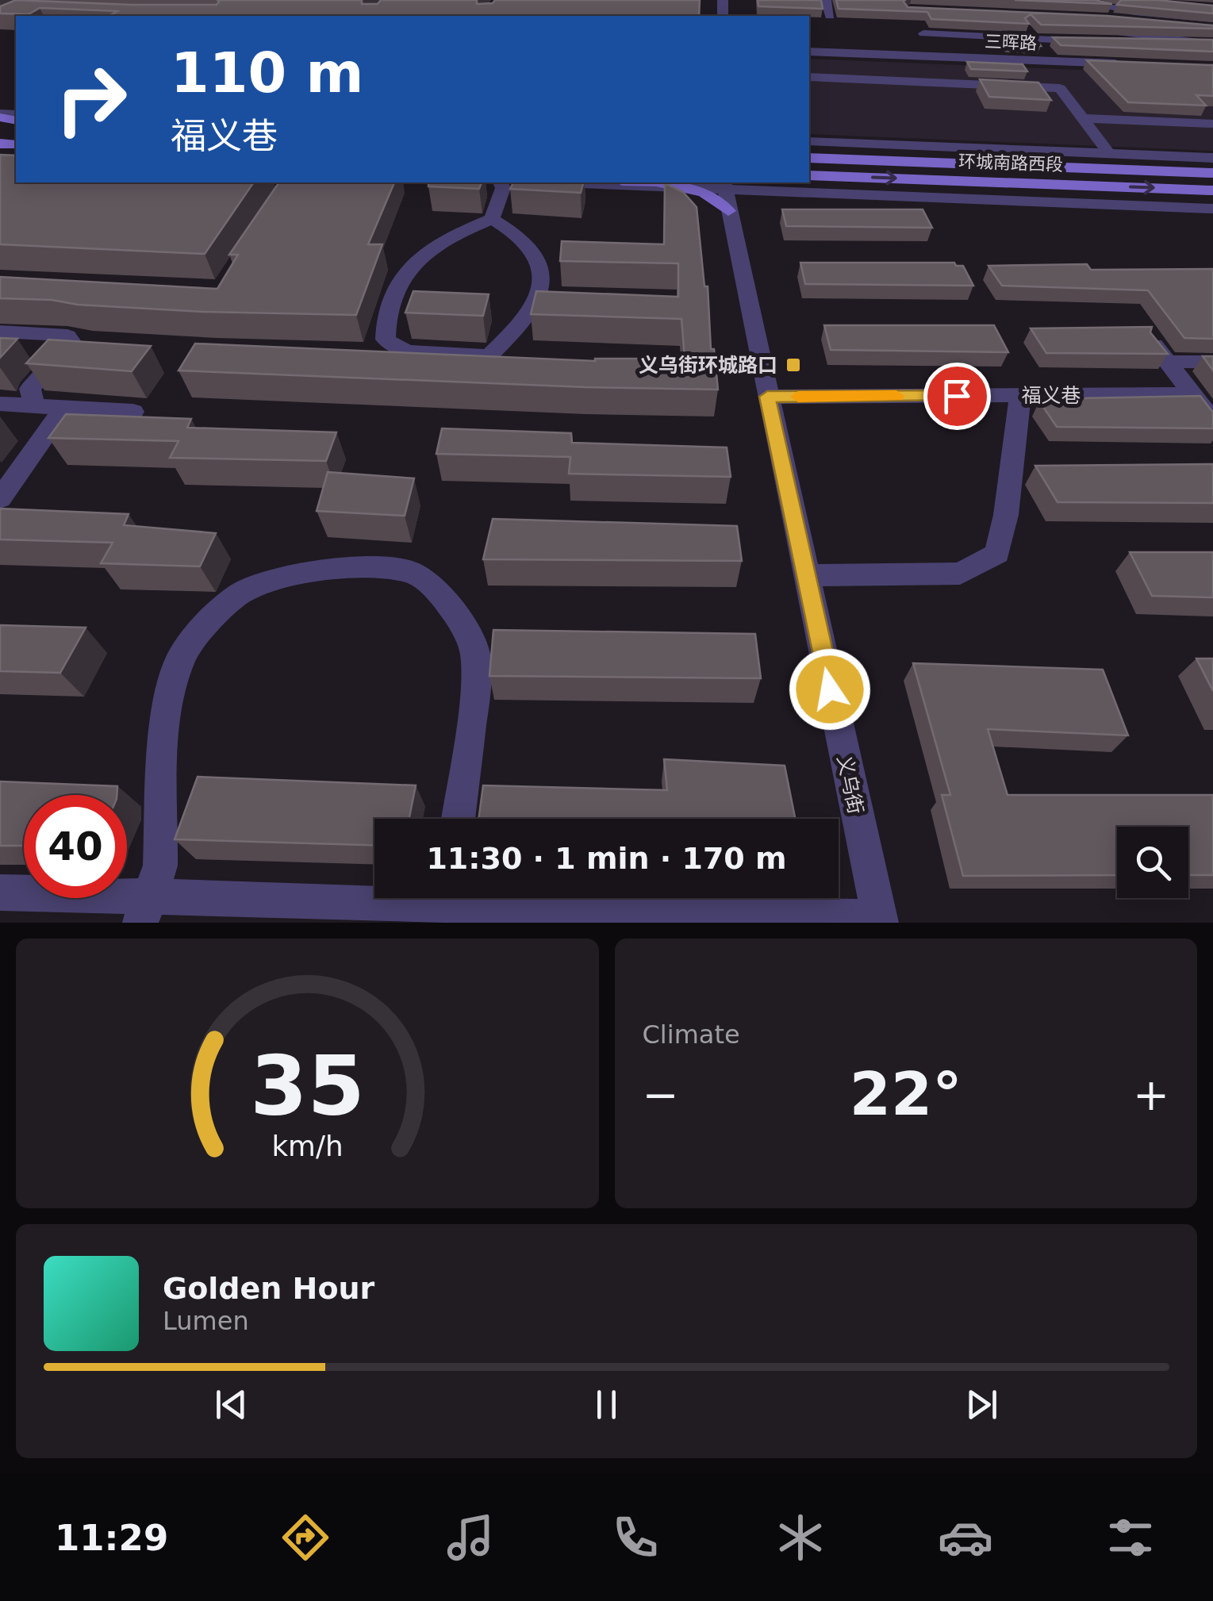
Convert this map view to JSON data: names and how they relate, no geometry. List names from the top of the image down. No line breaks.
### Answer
{"streets":{"main road":["环城南路西段"],"street":["三晖路","福义巷","义乌街"]},"crossings":[["福义巷","义乌街"]],"places":{"transit":["义乌街环城路口"]},"page":{"turn":["110 m","福义巷"],"limit":"40","trip":"11:30 · 1 min · 170 m","tile":"Climate","heat":["−","22°","+"],"song":["Golden Hour","Lumen"],"tabs":"11:29","gauge":["35","km/h"]}}
